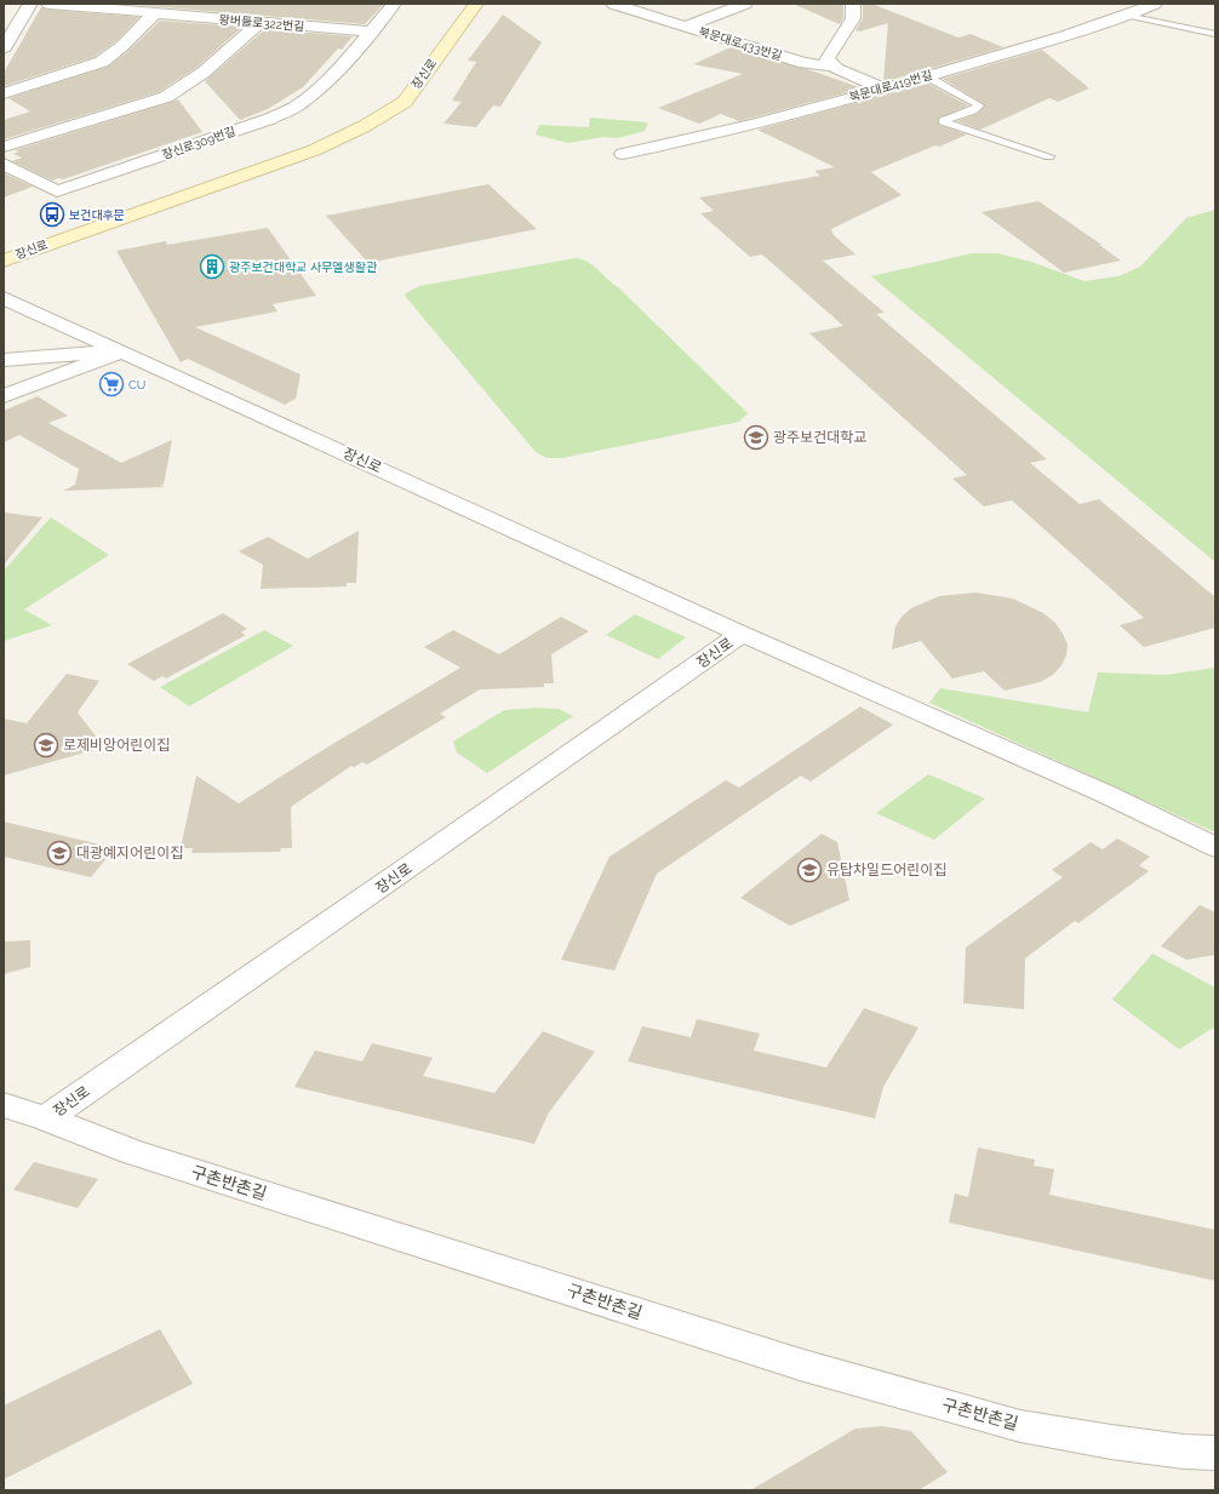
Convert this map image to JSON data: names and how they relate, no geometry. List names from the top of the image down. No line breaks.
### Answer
{"streets":{"main road":["장신로"],"street":["왕버들로322번길","북문대로433번길","북문대로419번길","장신로309번길","구촌반촌길"]},"crossings":[["왕버들로322번길","장신로309번길"],["북문대로433번길","북문대로419번길"],["장신로","구촌반촌길"]],"places":{"bus stop":["보건대후문"],"building":["광주보건대학교 사무엘생활관"],"supermarket":["CU"],"school or university":["광주보건대학교","로제비앙어린이집","대광예지어린이집","유탑차일드어린이집"]}}
